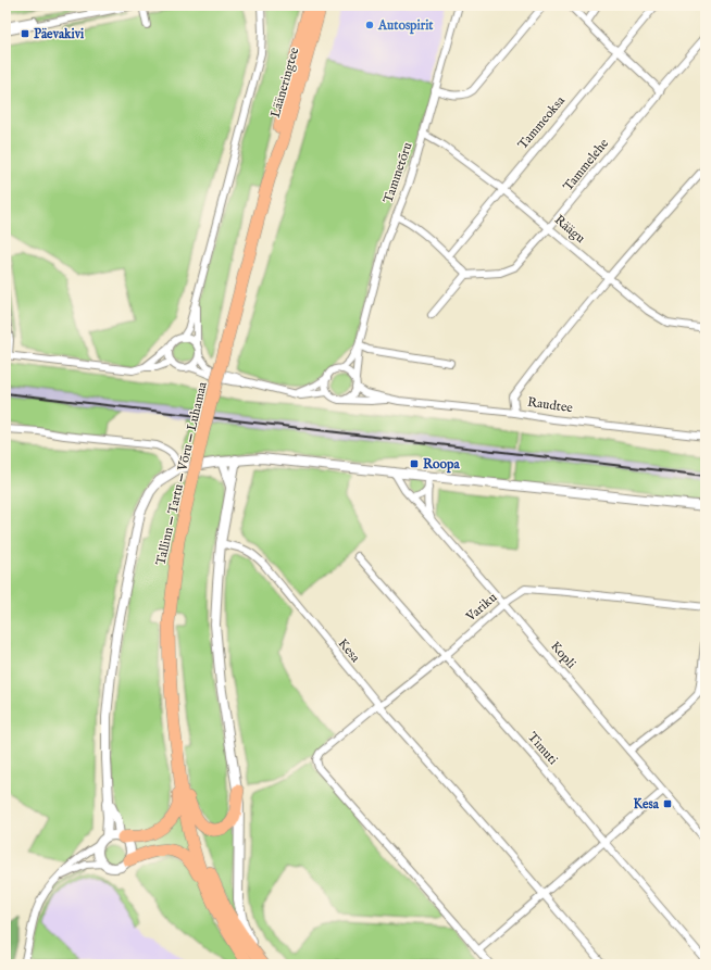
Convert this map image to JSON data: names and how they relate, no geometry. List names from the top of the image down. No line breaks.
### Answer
{"streets":{"highway":["Lääneringtee","Tallinn — Tartu — Võru — Luhamaa"],"street":["Tammeoksa","Tammelehe","Tammetõru","Räägu","Raudtee","Variku","Kesa","Kopli","Timuti"]},"crossings":[["Lääneringtee","Tallinn — Tartu — Võru — Luhamaa"],["Tammeoksa","Räägu"],["Tammelehe","Räägu"],["Tammetõru","Räägu"],["Tammetõru","Raudtee"],["Variku","Kesa"],["Variku","Kopli"],["Variku","Timuti"]],"places":{"other":["Autospirit"],"transit":["Päevakivi","Roopa","Kesa"]}}
